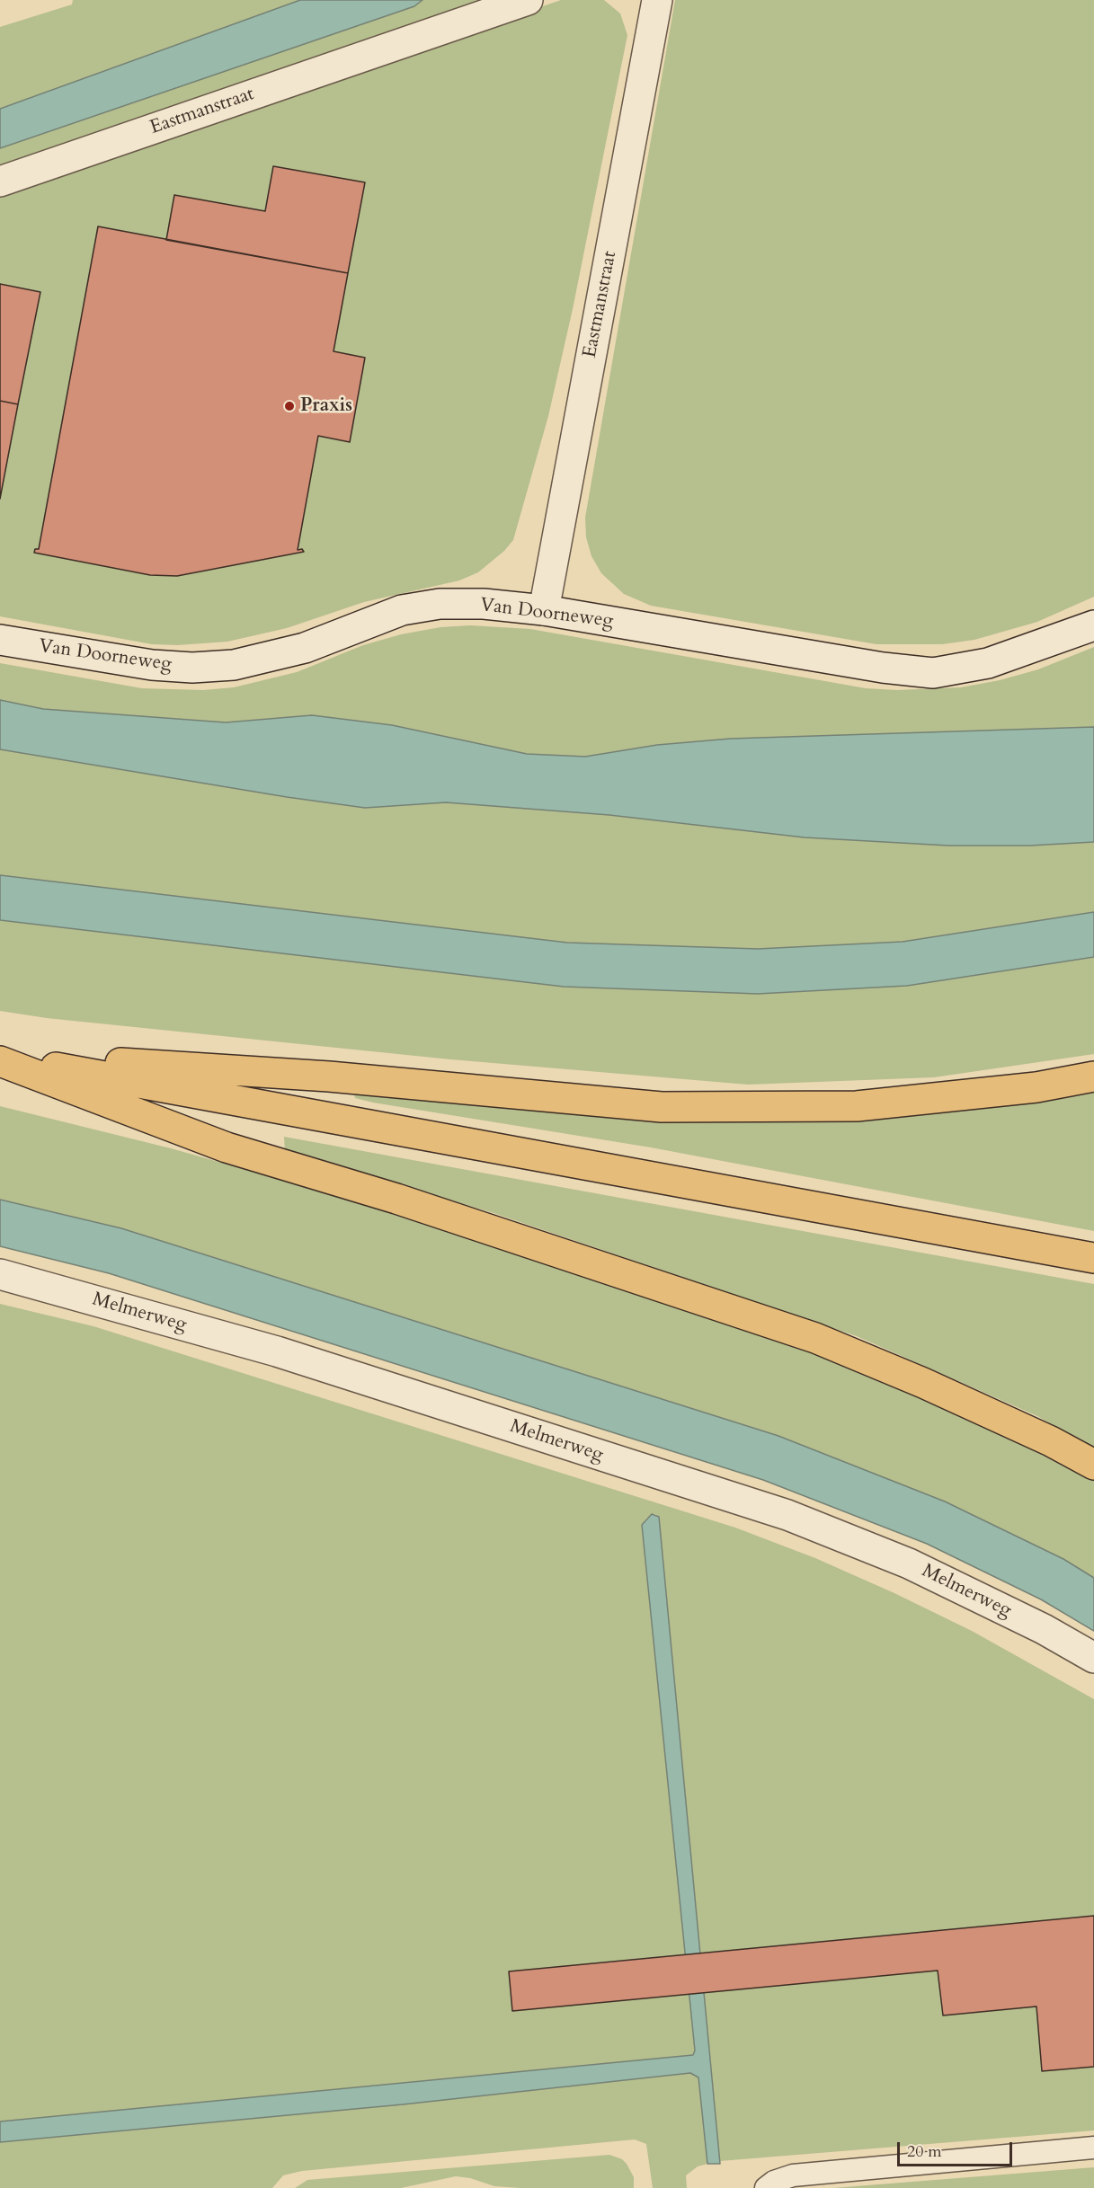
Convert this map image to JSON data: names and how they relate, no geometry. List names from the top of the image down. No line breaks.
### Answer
{"streets":{"street":["Eastmanstraat","Van Doorneweg","Melmerweg"]},"crossings":[["Eastmanstraat","Van Doorneweg"]],"places":["Praxis"],"scale_bar":"20 m"}
